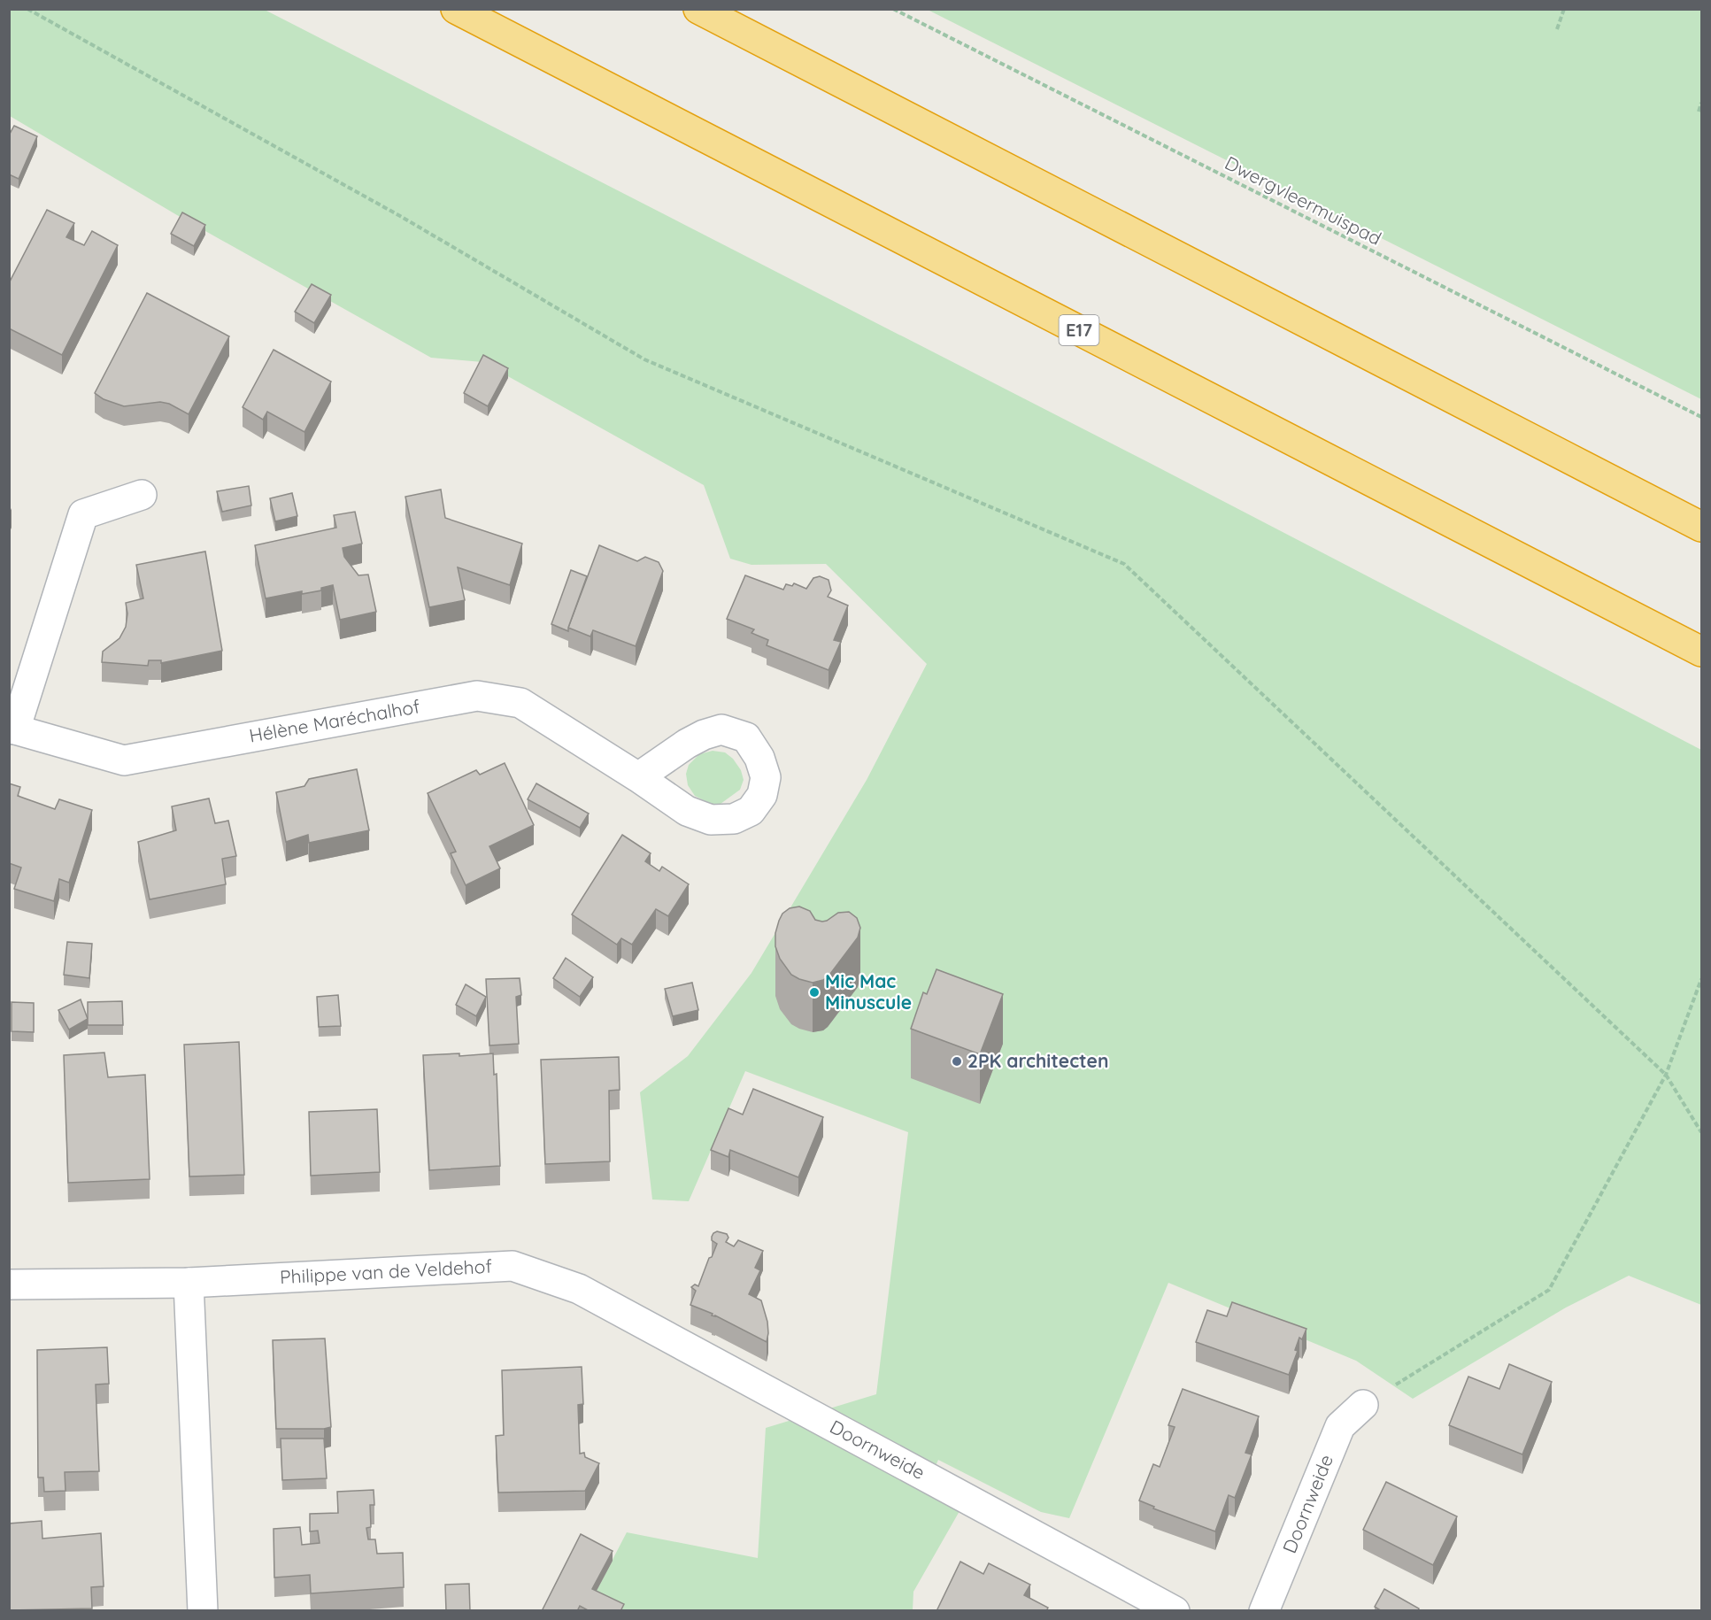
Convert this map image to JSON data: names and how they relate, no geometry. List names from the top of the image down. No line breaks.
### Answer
{"streets":{"highway":["E17"],"street":["Hélène Maréchalhof","Philippe van de Veldehof","Doornweide"],"path":["Dwergvleermuispad"]},"crossings":[["Philippe van de Veldehof","Doornweide"]],"places":["Mic Mac Minuscule","2PK architecten"]}
